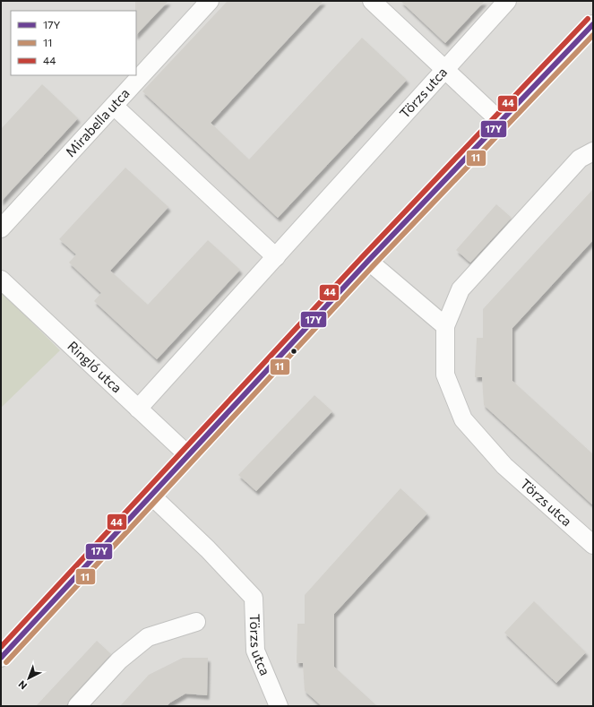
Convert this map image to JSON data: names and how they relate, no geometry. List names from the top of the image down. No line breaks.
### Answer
{"streets":{"street":["Törzs utca","Mirabella utca","Ringló utca"]},"crossings":[["Törzs utca","Ringló utca"]],"lines":["transit line 44","transit line 17Y","transit line 11"],"legend":["17Y","11","44"],"north":"bottom left"}
